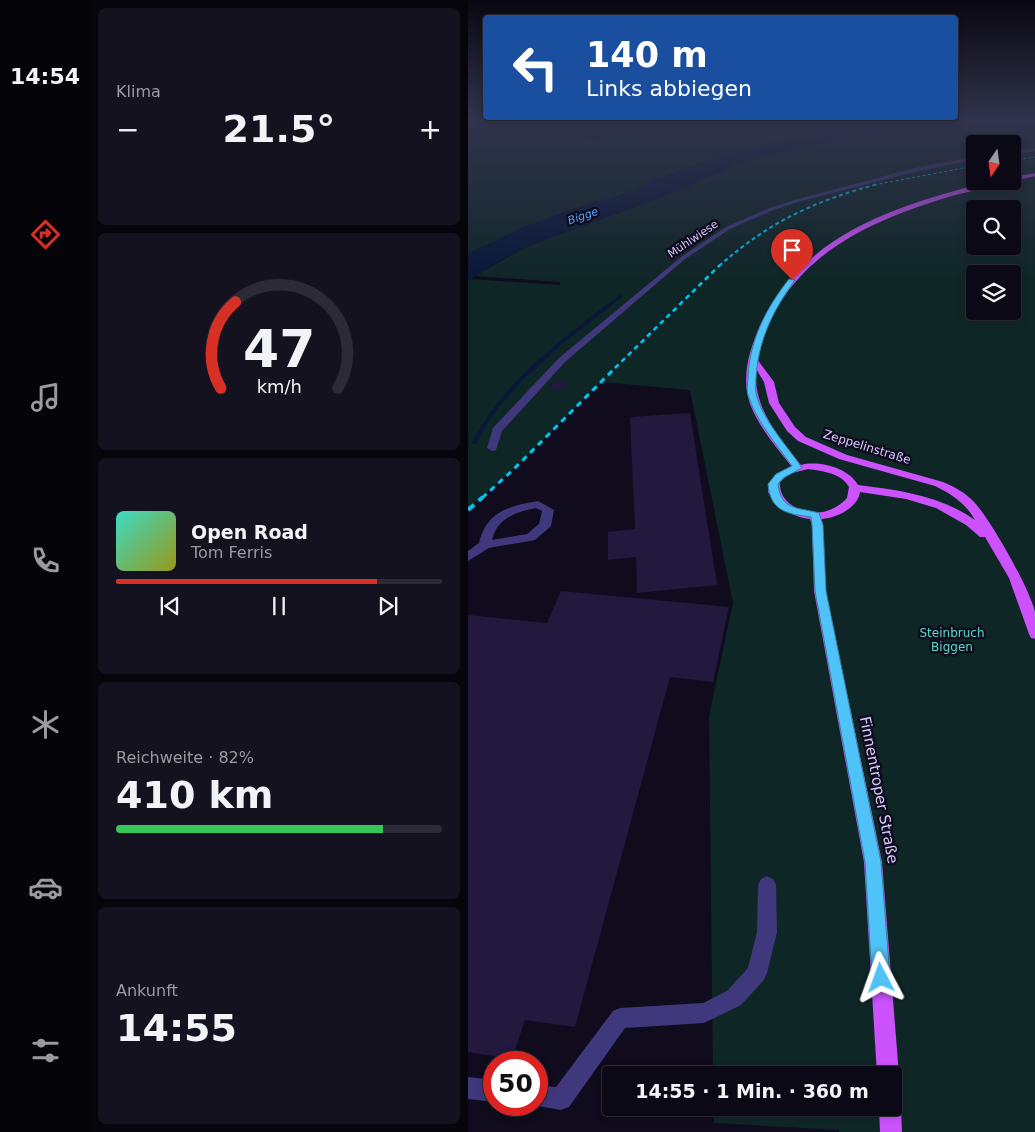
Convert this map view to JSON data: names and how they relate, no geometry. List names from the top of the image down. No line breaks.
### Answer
{"streets":{"main road":["Zeppelinstraße","Finnentroper Straße"],"street":["Mühlwiese"]},"crossings":[["Zeppelinstraße","Finnentroper Straße"]],"water":["Bigge"],"parks":["Steinbruch Biggen"],"north":"bottom","page":{"tabs":"14:54","tile":["Klima",["Reichweite · 82%","410 km"],["Ankunft","14:55"]],"turn":["140 m","Links abbiegen"],"heat":["−","21.5°","+"],"song":["Open Road","Tom Ferris"],"limit":"50","trip":"14:55 · 1 Min. · 360 m","gauge":["47","km/h"]}}
